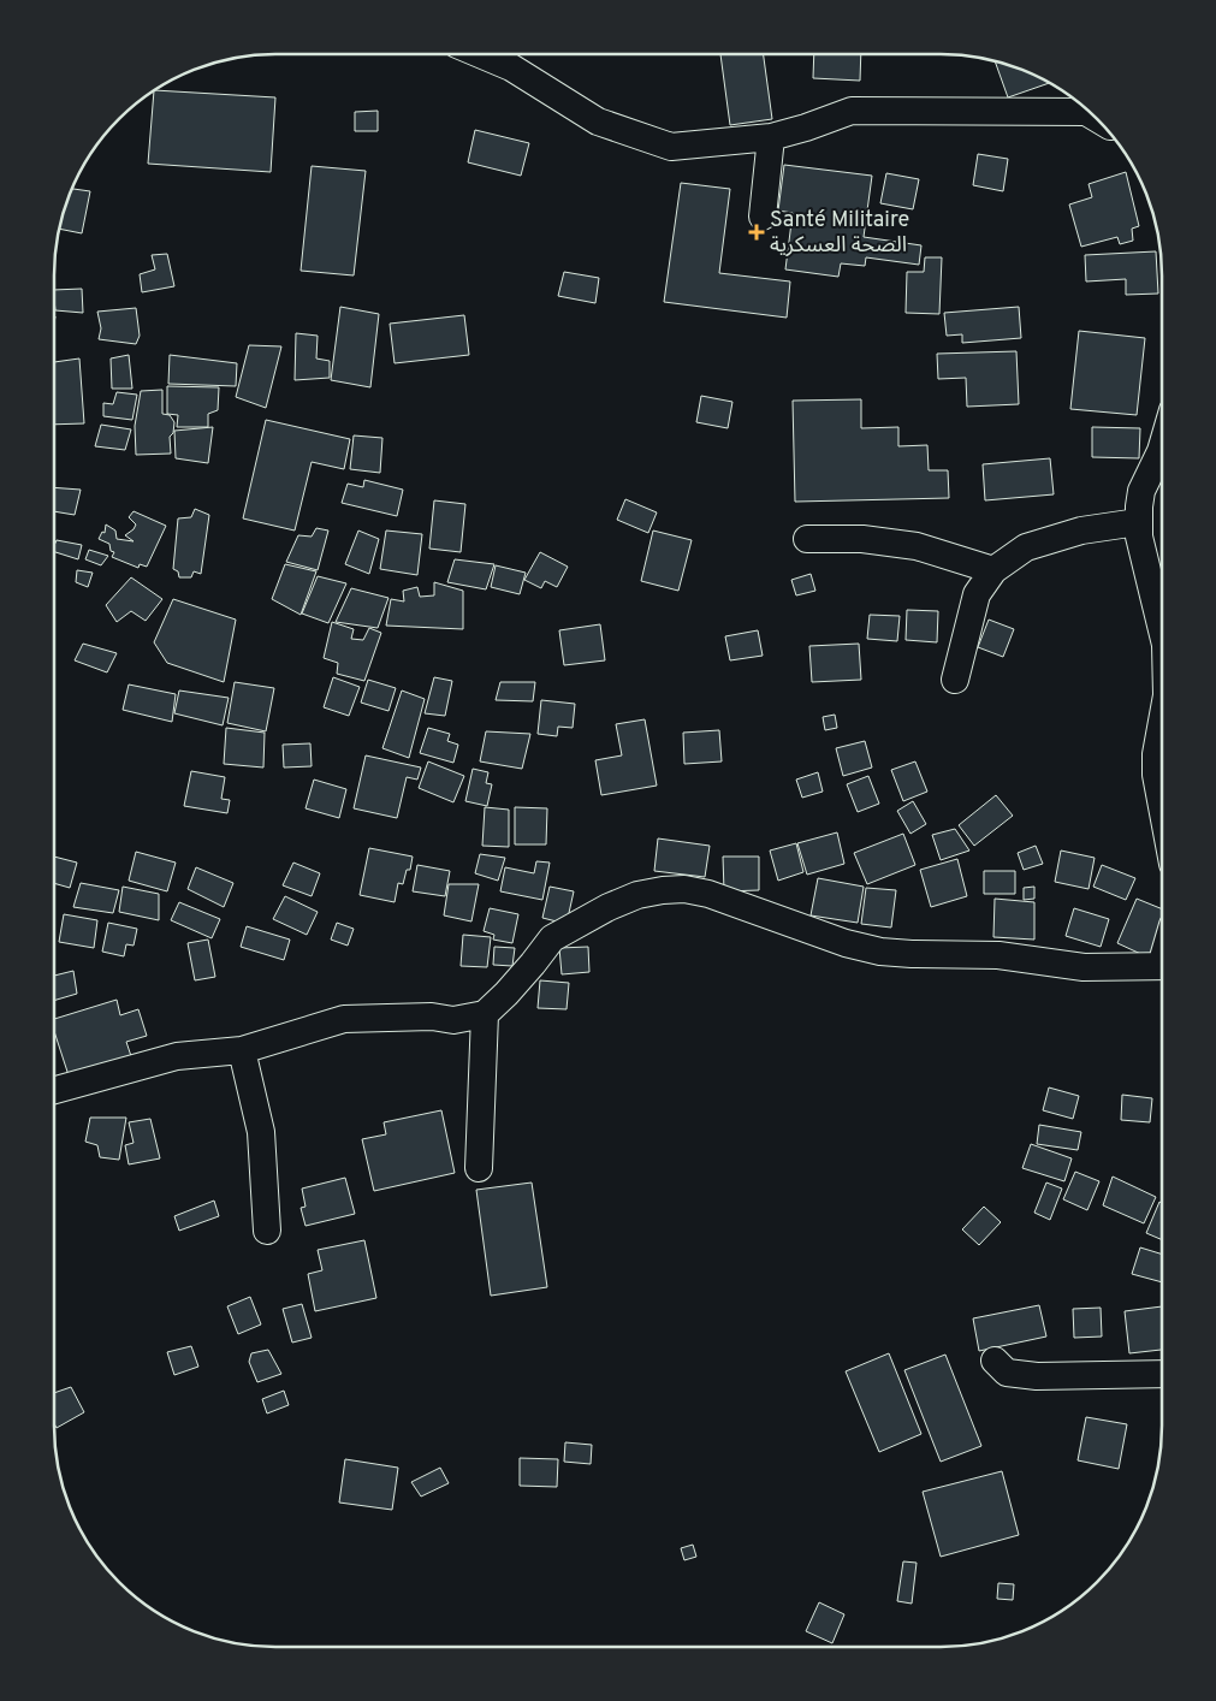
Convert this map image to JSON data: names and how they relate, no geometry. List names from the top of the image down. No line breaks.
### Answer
{"places":{"health":["Santé Militaire الصحة العسكرية"]}}
